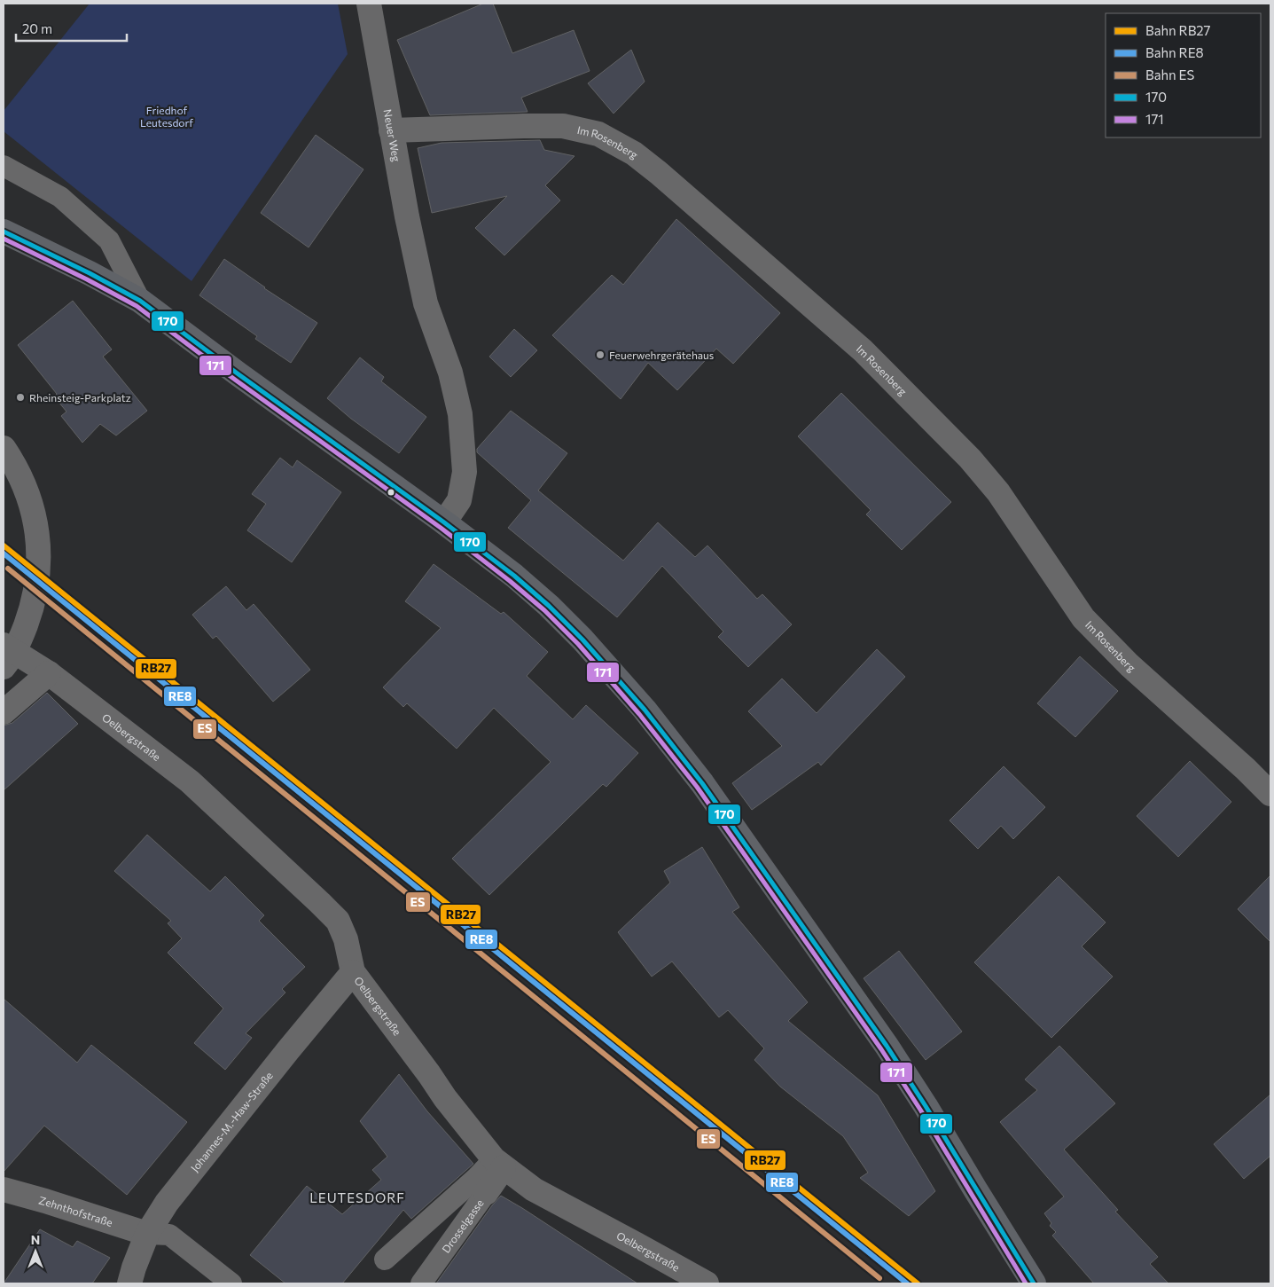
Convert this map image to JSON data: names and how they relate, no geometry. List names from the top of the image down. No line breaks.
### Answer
{"streets":{"street":["Neuer Weg","Im Rosenberg","Oelbergstraße","Johannes-M.-Haw-Straße","Zehnthofstraße","Drosselgasse"]},"crossings":[["Neuer Weg","Im Rosenberg"],["Oelbergstraße","Johannes-M.-Haw-Straße"],["Oelbergstraße","Drosselgasse"],["Johannes-M.-Haw-Straße","Zehnthofstraße"]],"districts":["LEUTESDORF"],"parks":["Friedhof Leutesdorf"],"places":["Feuerwehrgerätehaus","Rheinsteig-Parkplatz"],"lines":["transit line 170","transit line 171","rail line RB27","rail line RE8","rail line ES"],"legend":["Bahn RB27","Bahn RE8","Bahn ES","170","171"],"scale_bar":"20 m","north":"top"}
